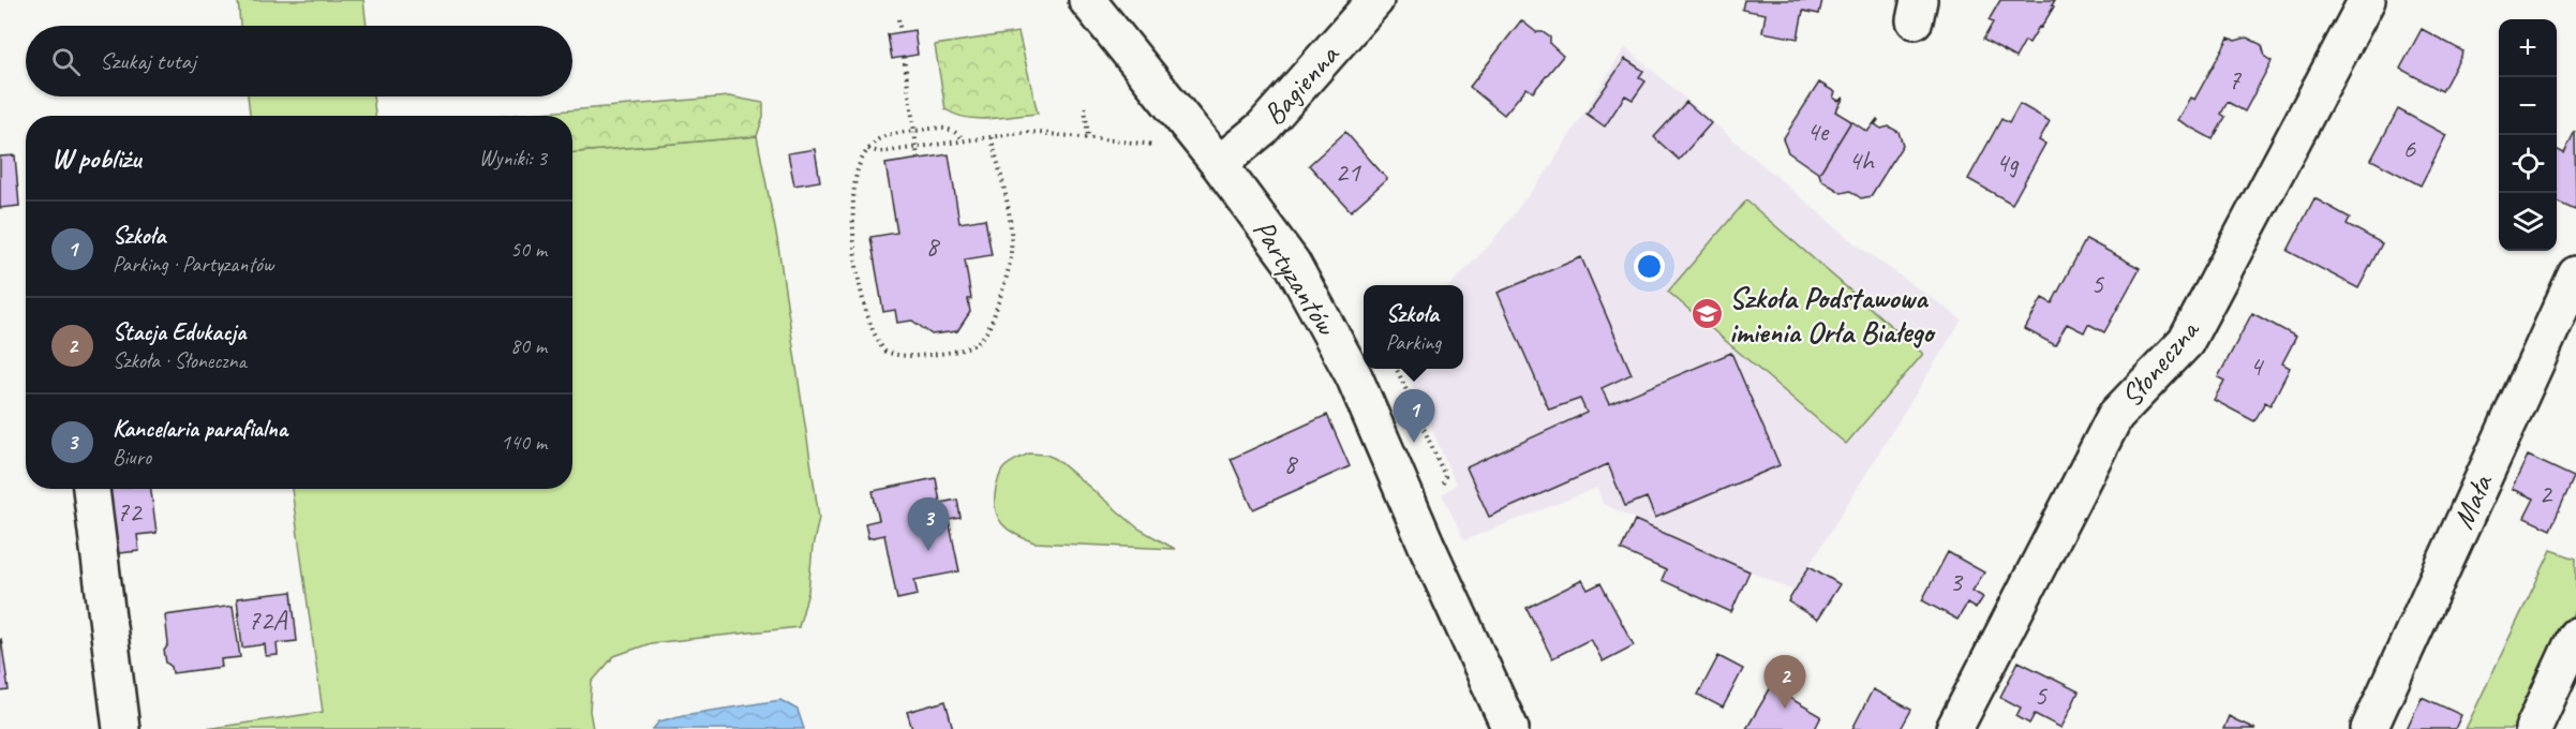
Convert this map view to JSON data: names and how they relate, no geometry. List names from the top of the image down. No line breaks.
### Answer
{"streets":{"street":["Bagienna","Partyzantów","Słoneczna","Mała"]},"crossings":[["Bagienna","Partyzantów"]],"places":{"school or university":["Szkoła Podstawowa imienia Orła Białego"]},"house_numbers":["7","4e","6","4h","4g","21","8","5","4","8","2","72","3","72A","5"],"page":{"map_buttons":["+","−"],"search":"Szukaj tutaj","heading":["W pobliżu","Wyniki: 3"],"list":[{"mark":"1","name":"Szkoła","note":"Parking · Partyzantów","value":"50 m"},{"mark":"2","name":"Stacja Edukacja","note":"Szkoła · Słoneczna","value":"80 m"},{"mark":"3","name":"Kancelaria parafialna","note":"Biuro","value":"140 m"}],"popup":["Szkoła","Parking"],"pins":["1","3","2"]}}
